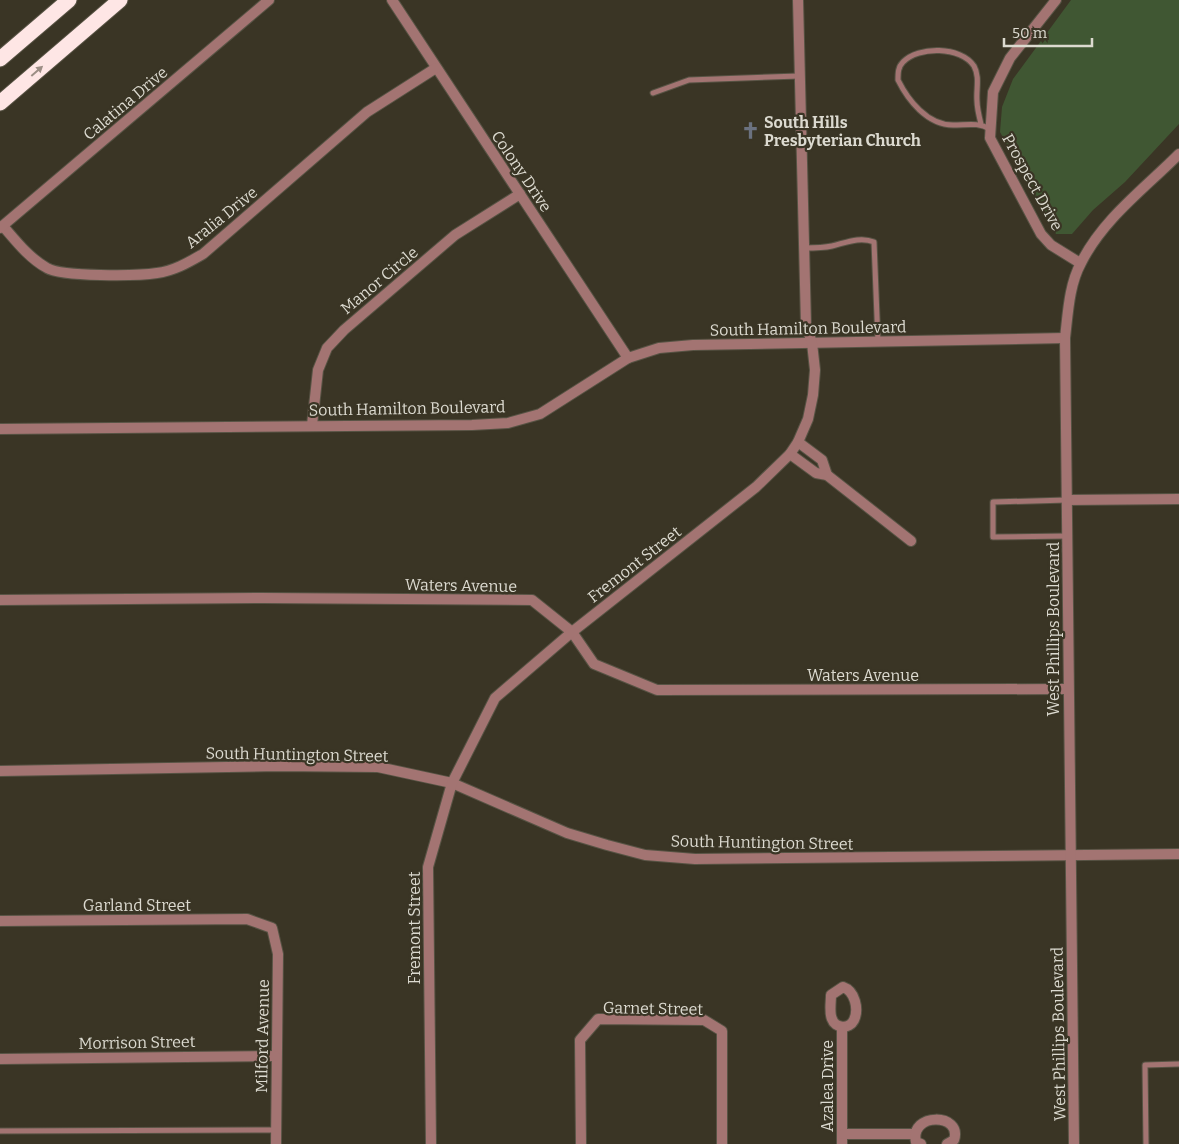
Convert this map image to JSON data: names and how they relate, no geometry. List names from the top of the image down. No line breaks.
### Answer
{"streets":{"street":["Calatina Drive","Colony Drive","Prospect Drive","Aralia Drive","Manor Circle","South Hamilton Boulevard","Fremont Street","Waters Avenue","West Phillips Boulevard","South Huntington Street","Garland Street","Garnet Street","Milford Avenue","Morrison Street","Azalea Drive"]},"crossings":[["Calatina Drive","Aralia Drive"],["Colony Drive","Aralia Drive"],["Colony Drive","Manor Circle"],["Colony Drive","South Hamilton Boulevard"],["Prospect Drive","West Phillips Boulevard"],["Manor Circle","South Hamilton Boulevard"],["South Hamilton Boulevard","Fremont Street"],["South Hamilton Boulevard","West Phillips Boulevard"],["Fremont Street","Waters Avenue"],["Fremont Street","South Huntington Street"],["Waters Avenue","West Phillips Boulevard"],["West Phillips Boulevard","South Huntington Street"],["Garland Street","Milford Avenue"],["Milford Avenue","Morrison Street"]],"places":{"church":["South Hills Presbyterian Church"]},"scale_bar":"50 m"}
